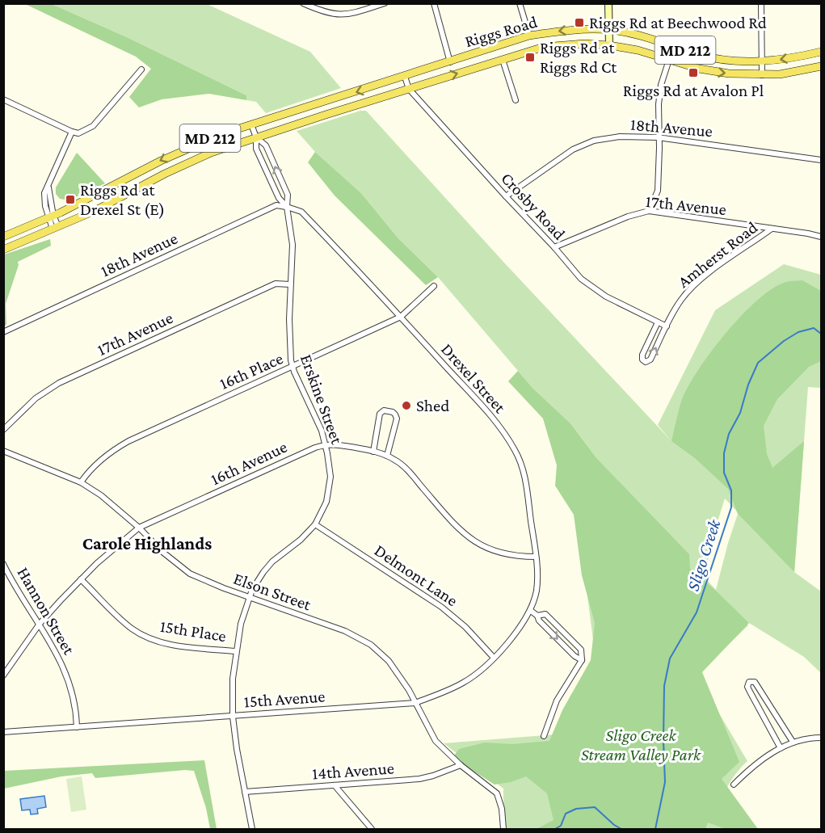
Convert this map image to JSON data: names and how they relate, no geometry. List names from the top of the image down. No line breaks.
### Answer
{"streets":{"main road":["Riggs Road","MD 212"],"street":["18th Avenue","17th Avenue","Crosby Road","Amherst Road","16th Place","Drexel Street","Erskine Street","16th Avenue","Delmont Lane","Elson Street","Hannon Street","15th Place","15th Avenue","14th Avenue"]},"crossings":[["Riggs Road","Crosby Road"],["Riggs Road","Drexel Street"],["18th Avenue","Crosby Road"],["18th Avenue","Drexel Street"],["18th Avenue","Erskine Street"],["17th Avenue","Crosby Road"],["17th Avenue","Amherst Road"],["17th Avenue","Erskine Street"],["Crosby Road","Amherst Road"],["16th Place","Drexel Street"],["16th Place","Erskine Street"],["16th Place","Elson Street"],["Drexel Street","Erskine Street"],["Drexel Street","16th Avenue"],["Drexel Street","15th Avenue"],["Erskine Street","16th Avenue"],["Erskine Street","Delmont Lane"],["Erskine Street","Elson Street"],["Erskine Street","15th Place"],["Erskine Street","15th Avenue"],["Erskine Street","14th Avenue"],["16th Avenue","Elson Street"],["16th Avenue","Hannon Street"],["16th Avenue","15th Place"],["Delmont Lane","15th Avenue"],["Elson Street","15th Avenue"],["Elson Street","14th Avenue"],["Hannon Street","15th Avenue"]],"districts":["Carole Highlands"],"water":["Sligo Creek"],"parks":["Sligo Creek Stream Valley Park"],"places":{"transit":["Riggs Rd at Beechwood Rd","Riggs Rd at Riggs Rd Ct","Riggs Rd at Avalon Pl","Riggs Rd at Drexel St (E)"],"other":["Shed"]}}
